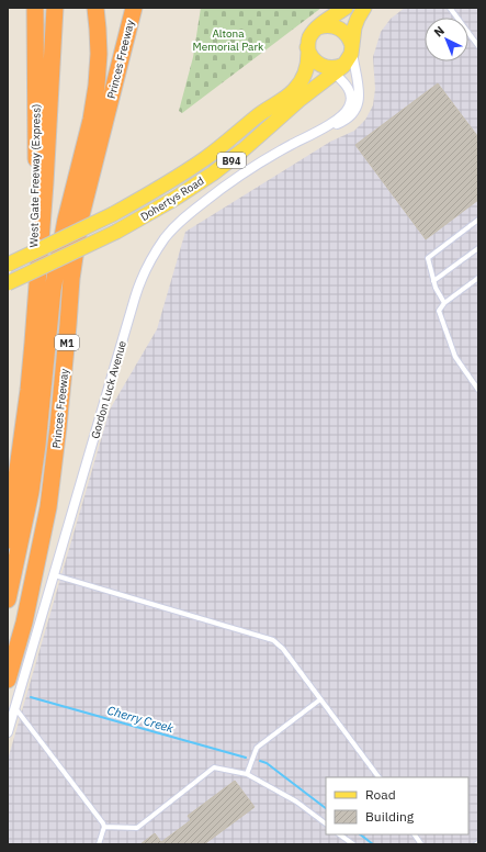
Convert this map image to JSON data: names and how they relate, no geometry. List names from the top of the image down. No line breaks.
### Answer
{"streets":{"highway":["Princes Freeway","West Gate Freeway (Express)","M1"],"main road":["B94","Dohertys Road"],"street":["Gordon Luck Avenue"]},"crossings":[["Dohertys Road","Gordon Luck Avenue"]],"water":["Cherry Creek"],"parks":["Altona Memorial Park"],"legend":["Road","Building"],"north":"top left"}
